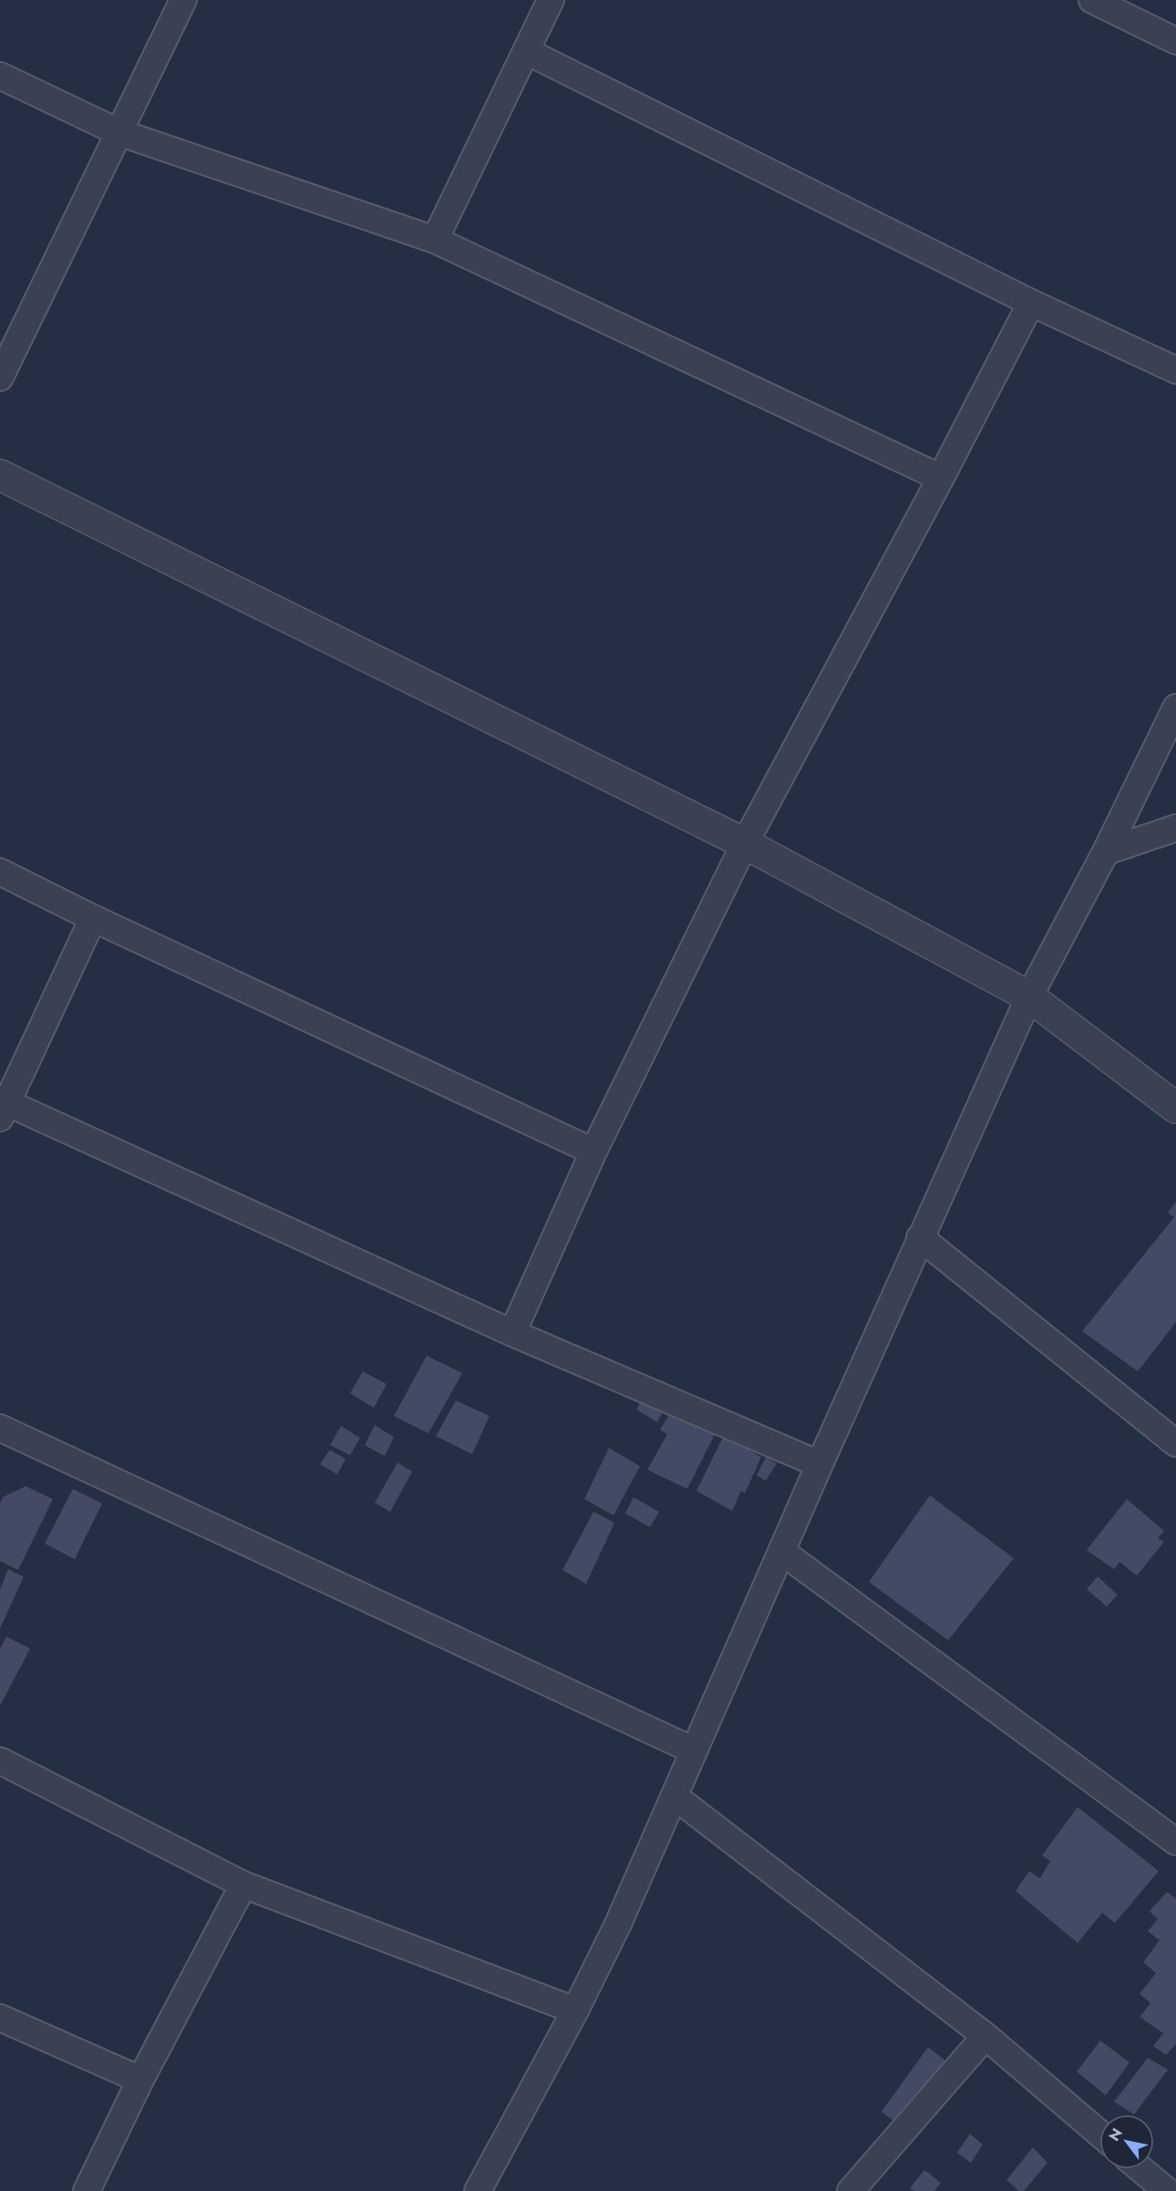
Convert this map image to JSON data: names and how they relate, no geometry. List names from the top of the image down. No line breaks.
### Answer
{"north":"top left"}
